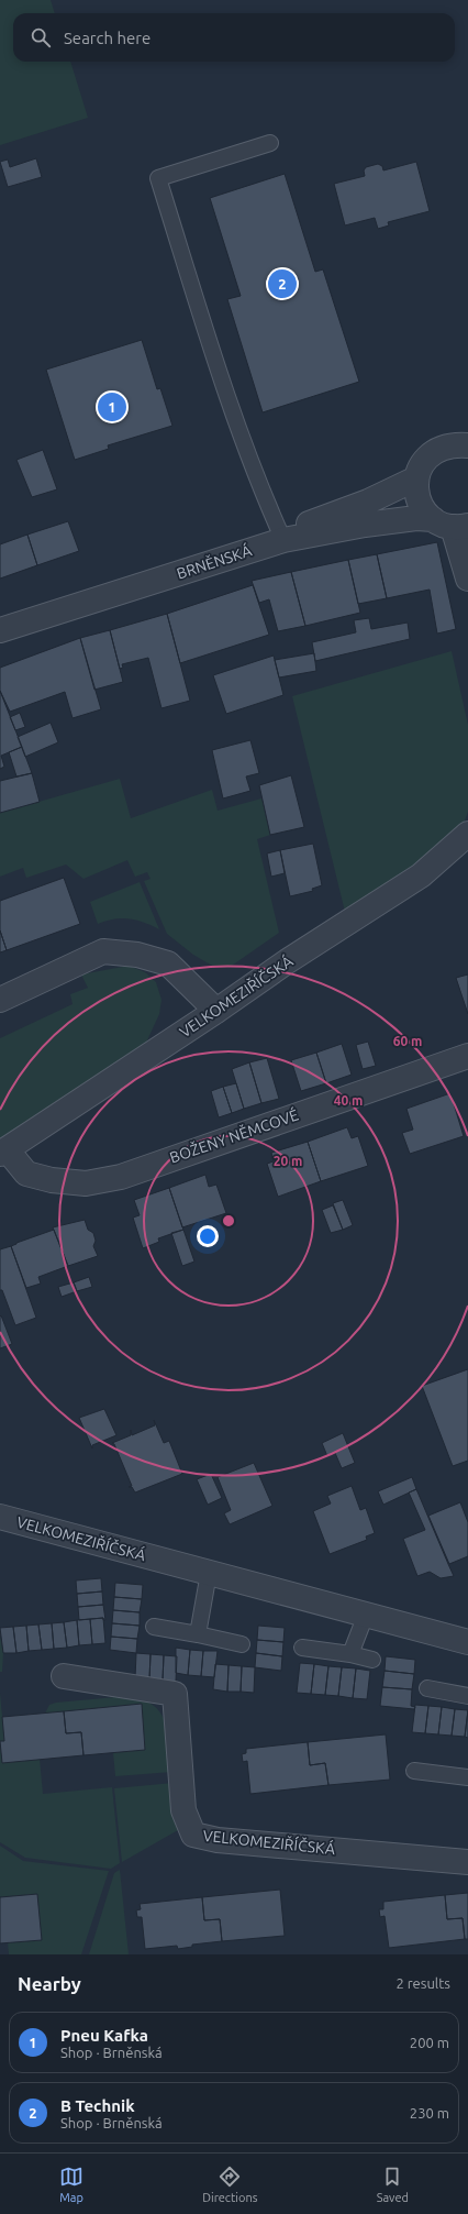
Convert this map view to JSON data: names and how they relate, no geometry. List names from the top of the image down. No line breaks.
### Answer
{"streets":{"street":["BRNĚNSKÁ","VELKOMEZIŘÍČSKÁ","BOŽENY NĚMCOVÉ"]},"crossings":[["VELKOMEZIŘÍČSKÁ","BOŽENY NĚMCOVÉ"]],"page":{"search":"Search here","pins":["2","1"],"heading":["Nearby","2 results"],"list":[{"mark":"1","name":"Pneu Kafka","note":"Shop · Brněnská","value":"200 m"},{"mark":"2","name":"B Technik","note":"Shop · Brněnská","value":"230 m"}],"nav":["Map","Directions","Saved"]},"rings":["60 m","40 m","20 m"]}
